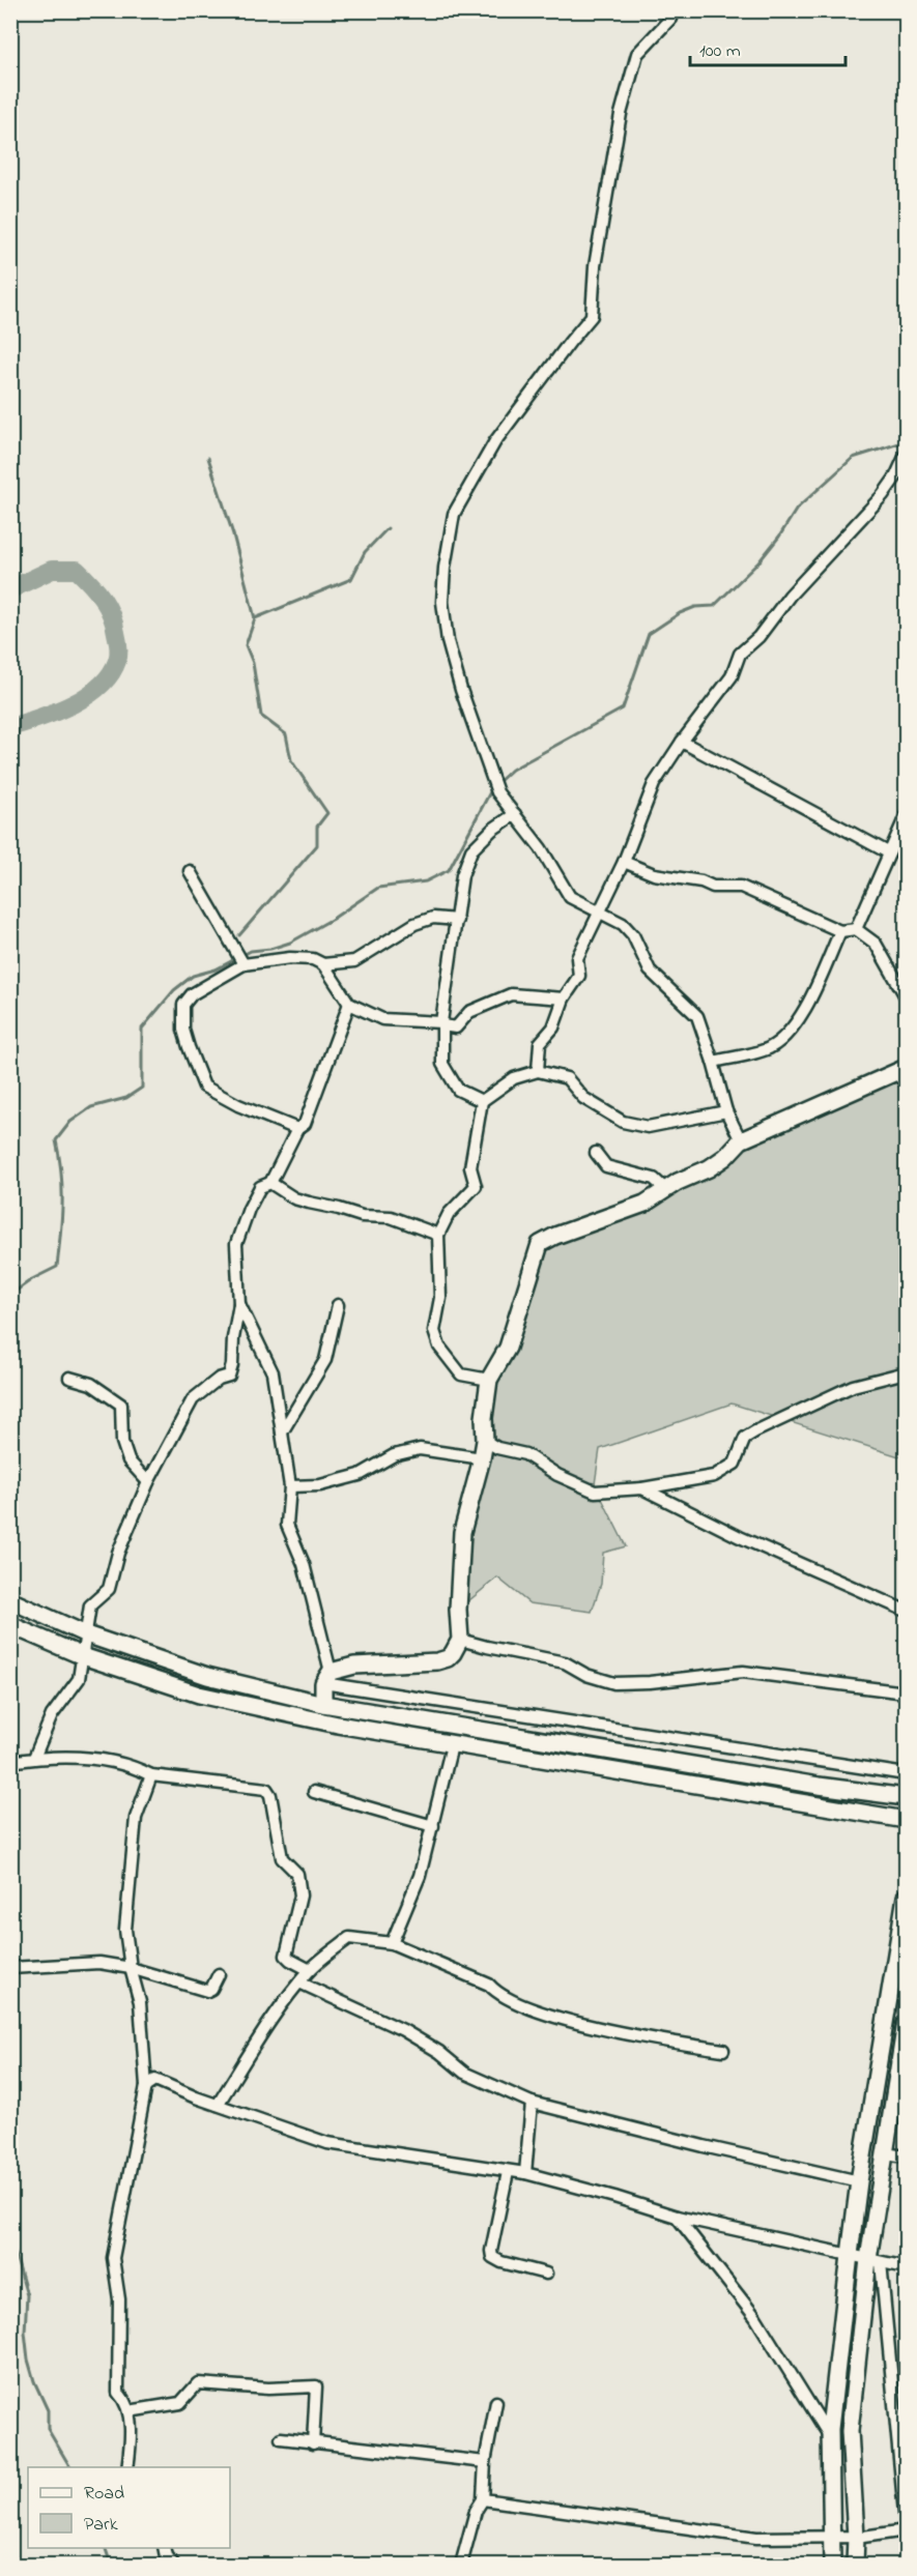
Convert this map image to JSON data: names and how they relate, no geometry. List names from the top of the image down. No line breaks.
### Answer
{"legend":["Road","Park"],"scale_bar":"100 m"}
